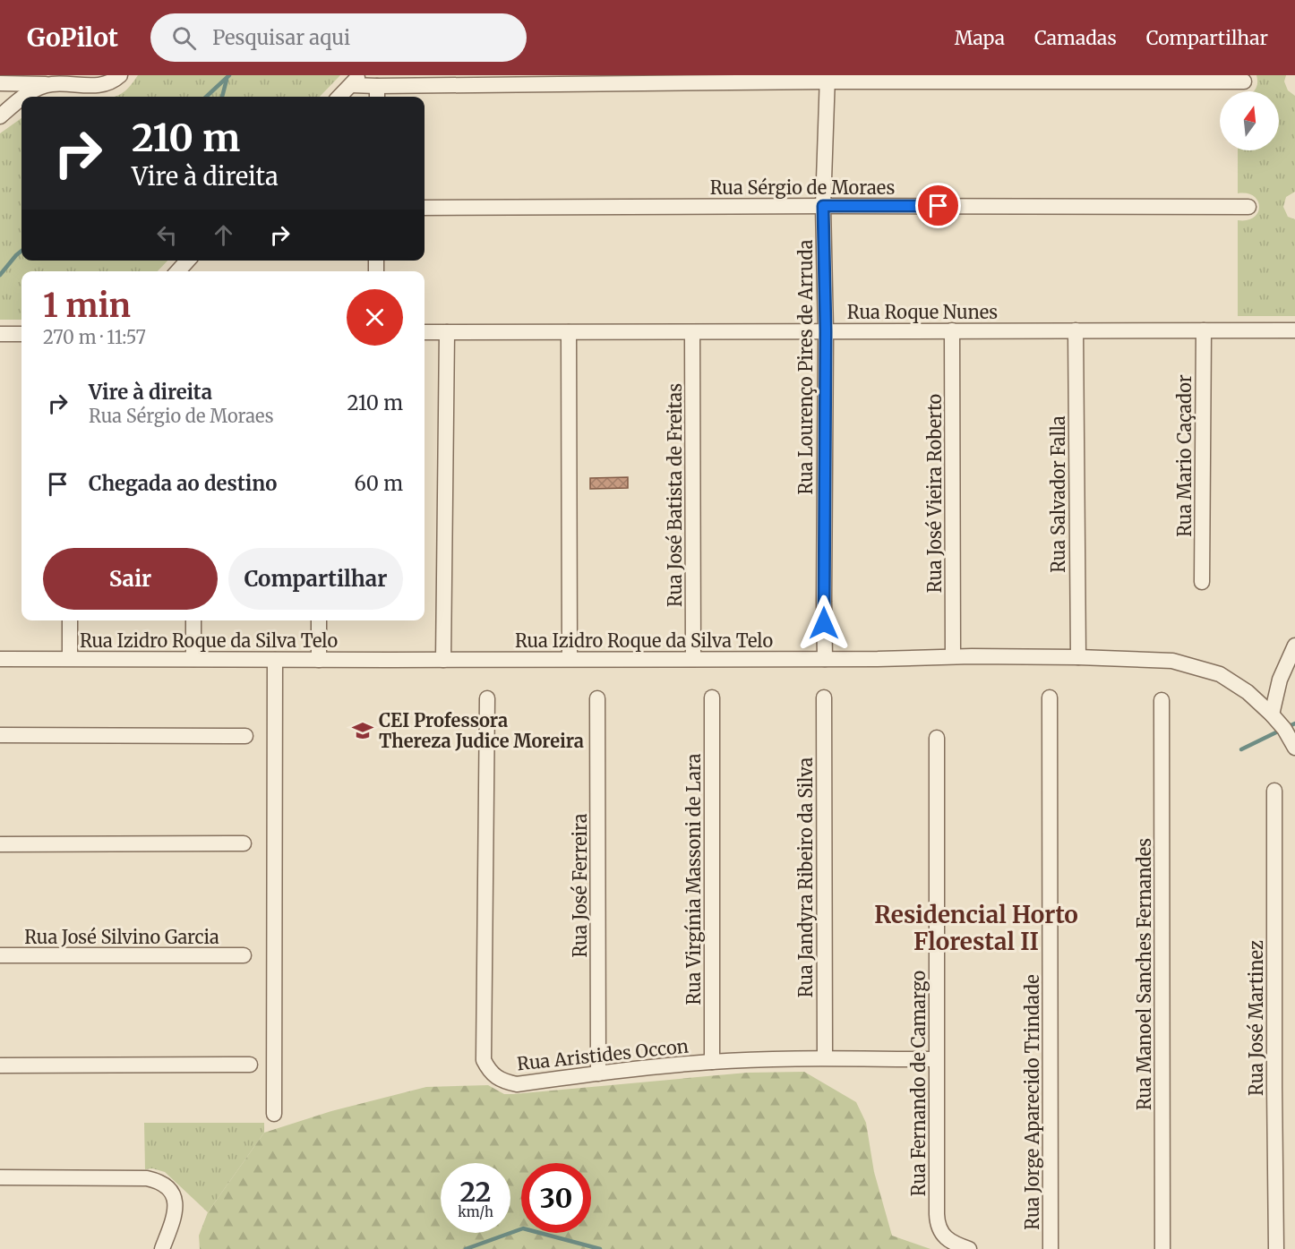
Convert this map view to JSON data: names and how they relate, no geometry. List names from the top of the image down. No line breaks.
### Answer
{"streets":{"street":["Rua Sérgio de Moraes","Rua Roque Nunes","Rua Lourenço Pires de Arruda","Rua Mario Caçador","Rua José Vieira Roberto","Rua Salvador Falla","Rua José Batista de Freitas","Rua Izidro Roque da Silva Telo","Rua Jandyra Ribeiro da Silva","Rua Virgínia Massoni de Lara","Rua José Ferreira","Rua José Silvino Garcia","Rua Manoel Sanches Fernandes","Rua José Martinez","Rua Aristides Occon","Rua Fernando de Camargo","Rua Jorge Aparecido Trindade"]},"crossings":[["Rua Sérgio de Moraes","Rua Lourenço Pires de Arruda"],["Rua Roque Nunes","Rua Lourenço Pires de Arruda"],["Rua Roque Nunes","Rua Mario Caçador"],["Rua Roque Nunes","Rua José Vieira Roberto"],["Rua Roque Nunes","Rua Salvador Falla"],["Rua Roque Nunes","Rua José Batista de Freitas"],["Rua Lourenço Pires de Arruda","Rua Izidro Roque da Silva Telo"],["Rua José Vieira Roberto","Rua Izidro Roque da Silva Telo"],["Rua Salvador Falla","Rua Izidro Roque da Silva Telo"],["Rua José Batista de Freitas","Rua Izidro Roque da Silva Telo"],["Rua Jandyra Ribeiro da Silva","Rua Aristides Occon"],["Rua Virgínia Massoni de Lara","Rua Aristides Occon"],["Rua José Ferreira","Rua Aristides Occon"],["Rua Aristides Occon","Rua Fernando de Camargo"]],"districts":["Residencial Horto Florestal II"],"places":{"school or university":["CEI Professora Thereza Judice Moreira"]},"north":"top","page":{"header":"GoPilot","search":"Pesquisar aqui","nav":["Mapa","Camadas","Compartilhar"],"turn":["210 m","Vire à direita"],"heading":["1 min","270 m · 11:57"],"list":[{"name":"Vire à direita","note":"Rua Sérgio de Moraes","value":"210 m"},{"name":"Chegada ao destino","value":"60 m"}],"buttons":["Sair","Compartilhar"],"speed":"22 km/h","limit":"30"}}
